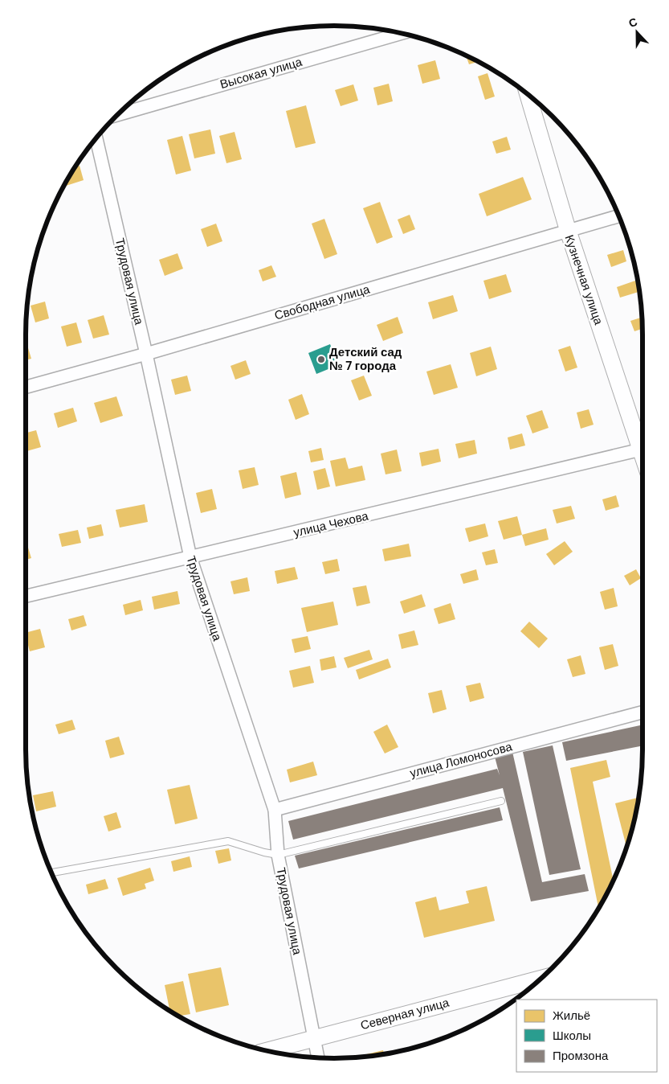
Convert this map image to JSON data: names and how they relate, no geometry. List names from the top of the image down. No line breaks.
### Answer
{"streets":{"street":["Высокая улица","Кузнечная улица","Трудовая улица","Свободная улица","улица Чехова","улица Ломоносова","Северная улица"]},"crossings":[["Кузнечная улица","Свободная улица"],["Кузнечная улица","улица Чехова"],["Трудовая улица","Свободная улица"],["Трудовая улица","улица Чехова"],["Трудовая улица","улица Ломоносова"],["Трудовая улица","Северная улица"]],"places":["Детский сад № 7 города"],"legend":["Жильё","Школы","Промзона"],"north":"top"}
